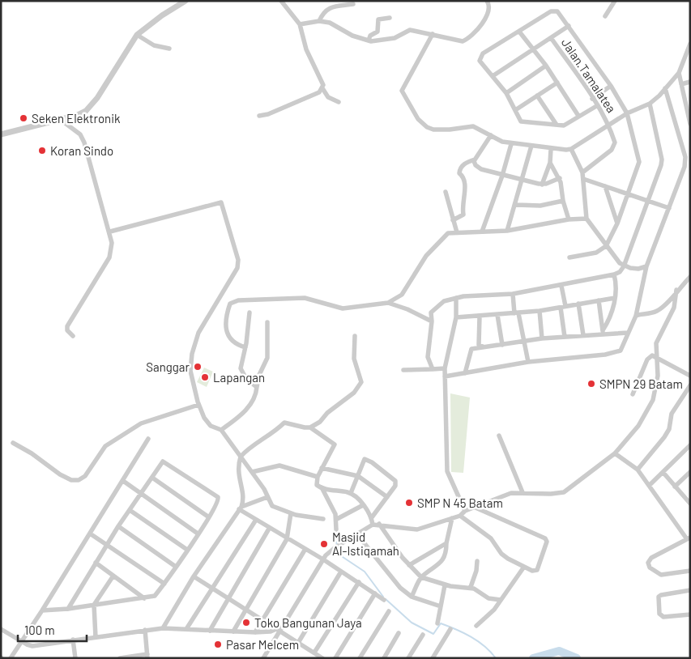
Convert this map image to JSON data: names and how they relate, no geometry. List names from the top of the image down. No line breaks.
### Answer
{"streets":{"street":["Jalan.Tamalatea"]},"places":["Seken Elektronik","Koran Sindo","Sanggar","Lapangan","SMPN 29 Batam","SMP N 45 Batam","Masjid Al-Istiqamah","Toko Bangunan Jaya","Pasar Melcem"],"scale_bar":"100 m"}
